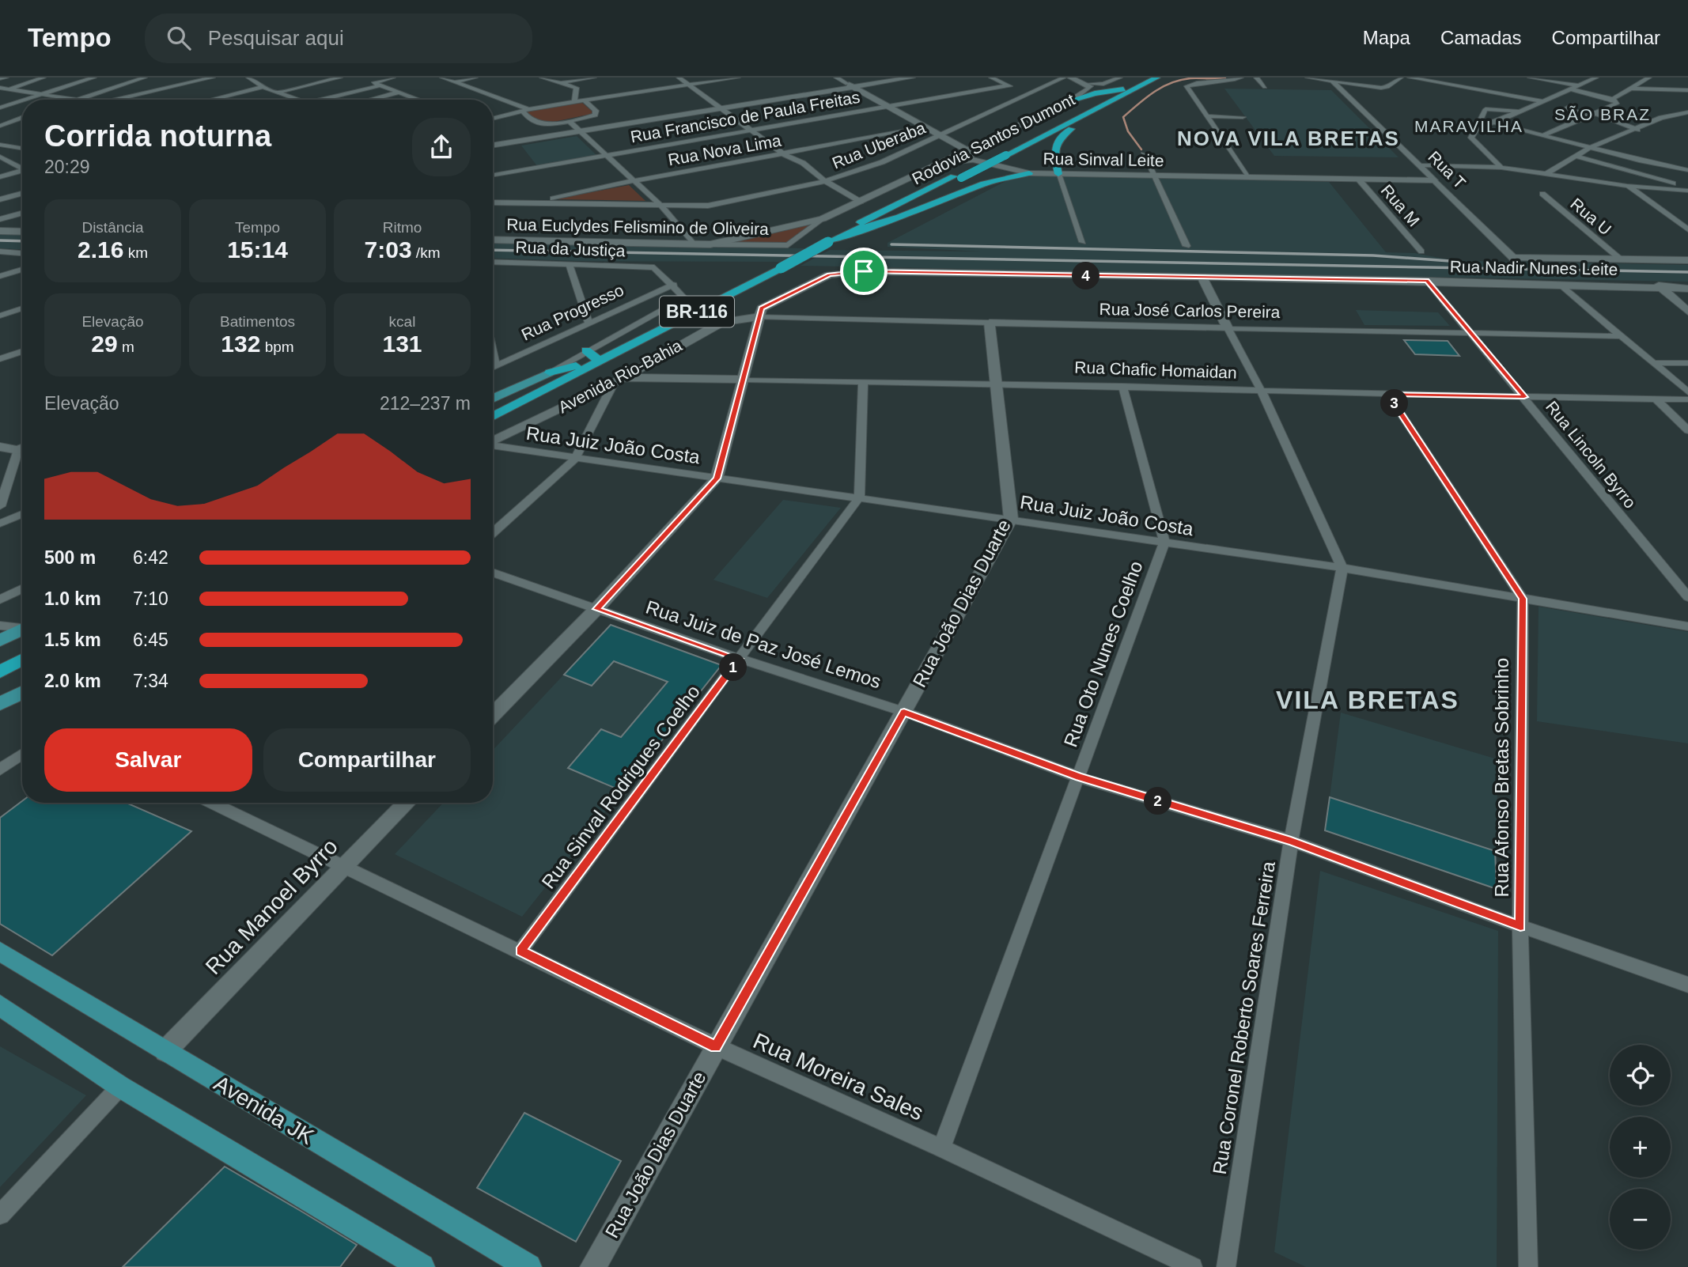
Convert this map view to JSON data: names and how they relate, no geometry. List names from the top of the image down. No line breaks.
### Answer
{"streets":{"highway":["Rodovia Santos Dumont","BR-116"],"main road":["Avenida Rio-Bahia","Avenida JK"],"street":["Rua Francisco de Paula Freitas","Rua Uberaba","Rua Nova Lima","Rua Sinval Leite","Rua T","Rua M","Rua U","Rua Euclydes Felismino de Oliveira","Rua da Justiça","Rua Nadir Nunes Leite","Rua José Carlos Pereira","Rua Progresso","Rua Chafic Homaidan","Rua Juiz João Costa","Rua Lincoln Byrro","Rua João Dias Duarte","Rua Juiz de Paz José Lemos","Rua Oto Nunes Coelho","Rua Afonso Bretas Sobrinho","Rua Sinval Rodrigues Coelho","Rua Manoel Byrro","Rua Coronel Roberto Soares Ferreira","Rua Moreira Sales"]},"crossings":[["Rua Uberaba","Rua Nova Lima"],["Rua Sinval Leite","Rua T"],["Rua Sinval Leite","Rua M"],["Rua T","Rua U"],["Rua da Justiça","Rua Progresso"],["Rua da Justiça","Avenida Rio-Bahia"],["Rua Nadir Nunes Leite","Rua José Carlos Pereira"],["Rua Nadir Nunes Leite","Avenida Rio-Bahia"],["Rua Nadir Nunes Leite","Rua Lincoln Byrro"],["Rua José Carlos Pereira","Avenida Rio-Bahia"],["Rua José Carlos Pereira","Rua Lincoln Byrro"],["Rua José Carlos Pereira","Rua João Dias Duarte"],["Rua Progresso","Avenida Rio-Bahia"],["Rua Chafic Homaidan","Avenida Rio-Bahia"],["Rua Chafic Homaidan","Rua Lincoln Byrro"],["Rua Chafic Homaidan","Rua João Dias Duarte"],["Rua Chafic Homaidan","Rua Oto Nunes Coelho"],["Rua Juiz João Costa","Rua João Dias Duarte"],["Rua Juiz João Costa","Rua Oto Nunes Coelho"],["Rua Juiz João Costa","Rua Afonso Bretas Sobrinho"],["Rua Juiz João Costa","Rua Sinval Rodrigues Coelho"],["Rua Juiz João Costa","Rua Coronel Roberto Soares Ferreira"],["Rua João Dias Duarte","Rua Juiz de Paz José Lemos"],["Rua João Dias Duarte","Rua Moreira Sales"],["Rua Juiz de Paz José Lemos","Rua Oto Nunes Coelho"],["Rua Juiz de Paz José Lemos","Rua Afonso Bretas Sobrinho"],["Rua Juiz de Paz José Lemos","Rua Sinval Rodrigues Coelho"],["Rua Juiz de Paz José Lemos","Rua Coronel Roberto Soares Ferreira"],["Rua Oto Nunes Coelho","Rua Moreira Sales"],["Rua Sinval Rodrigues Coelho","Rua Moreira Sales"],["Rua Manoel Byrro","Rua Moreira Sales"],["Rua Manoel Byrro","Avenida JK"]],"districts":["SÃO BRAZ","MARAVILHA","NOVA VILA BRETAS","VILA BRETAS"],"page":{"header":"Tempo","search":"Pesquisar aqui","nav":["Mapa","Camadas","Compartilhar"],"heading":["Corrida noturna","20:29"],"stats":[["Distância","2.16 km"],["Tempo","15:14"],["Ritmo","7:03 /km"],["Elevação","29 m"],["Batimentos","132 bpm"],["kcal","131"]],"pins":["4","3","1","2"],"chart":["Elevação","212–237 m"],"list":[{"name":"500 m","note":"6:42"},{"name":"1.0 km","note":"7:10"},{"name":"1.5 km","note":"6:45"},{"name":"2.0 km","note":"7:34"}],"buttons":["Salvar","Compartilhar"],"map_buttons":["+","−"]}}
